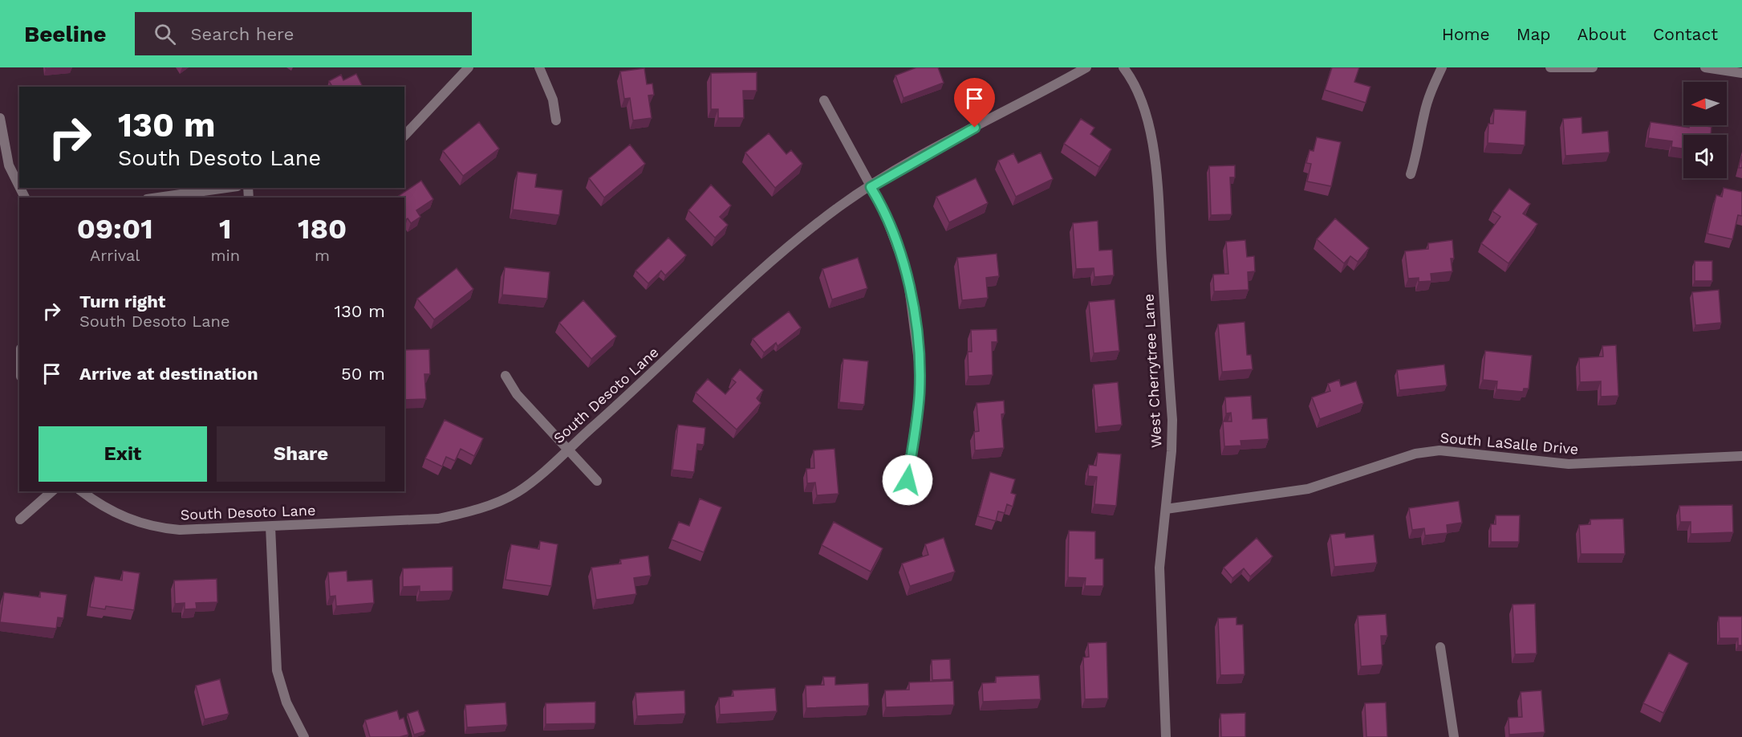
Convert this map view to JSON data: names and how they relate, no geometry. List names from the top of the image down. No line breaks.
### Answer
{"streets":{"street":["West Cherrytree Lane","South Desoto Lane","South LaSalle Drive"]},"crossings":[["West Cherrytree Lane","South LaSalle Drive"]],"north":"left","page":{"header":"Beeline","search":"Search here","nav":["Home","Map","About","Contact"],"turn":["130 m","South Desoto Lane"],"eta":["09:01","Arrival","1","min","180","m"],"list":[{"name":"Turn right","note":"South Desoto Lane","value":"130 m"},{"name":"Arrive at destination","value":"50 m"}],"buttons":["Exit","Share"]}}
